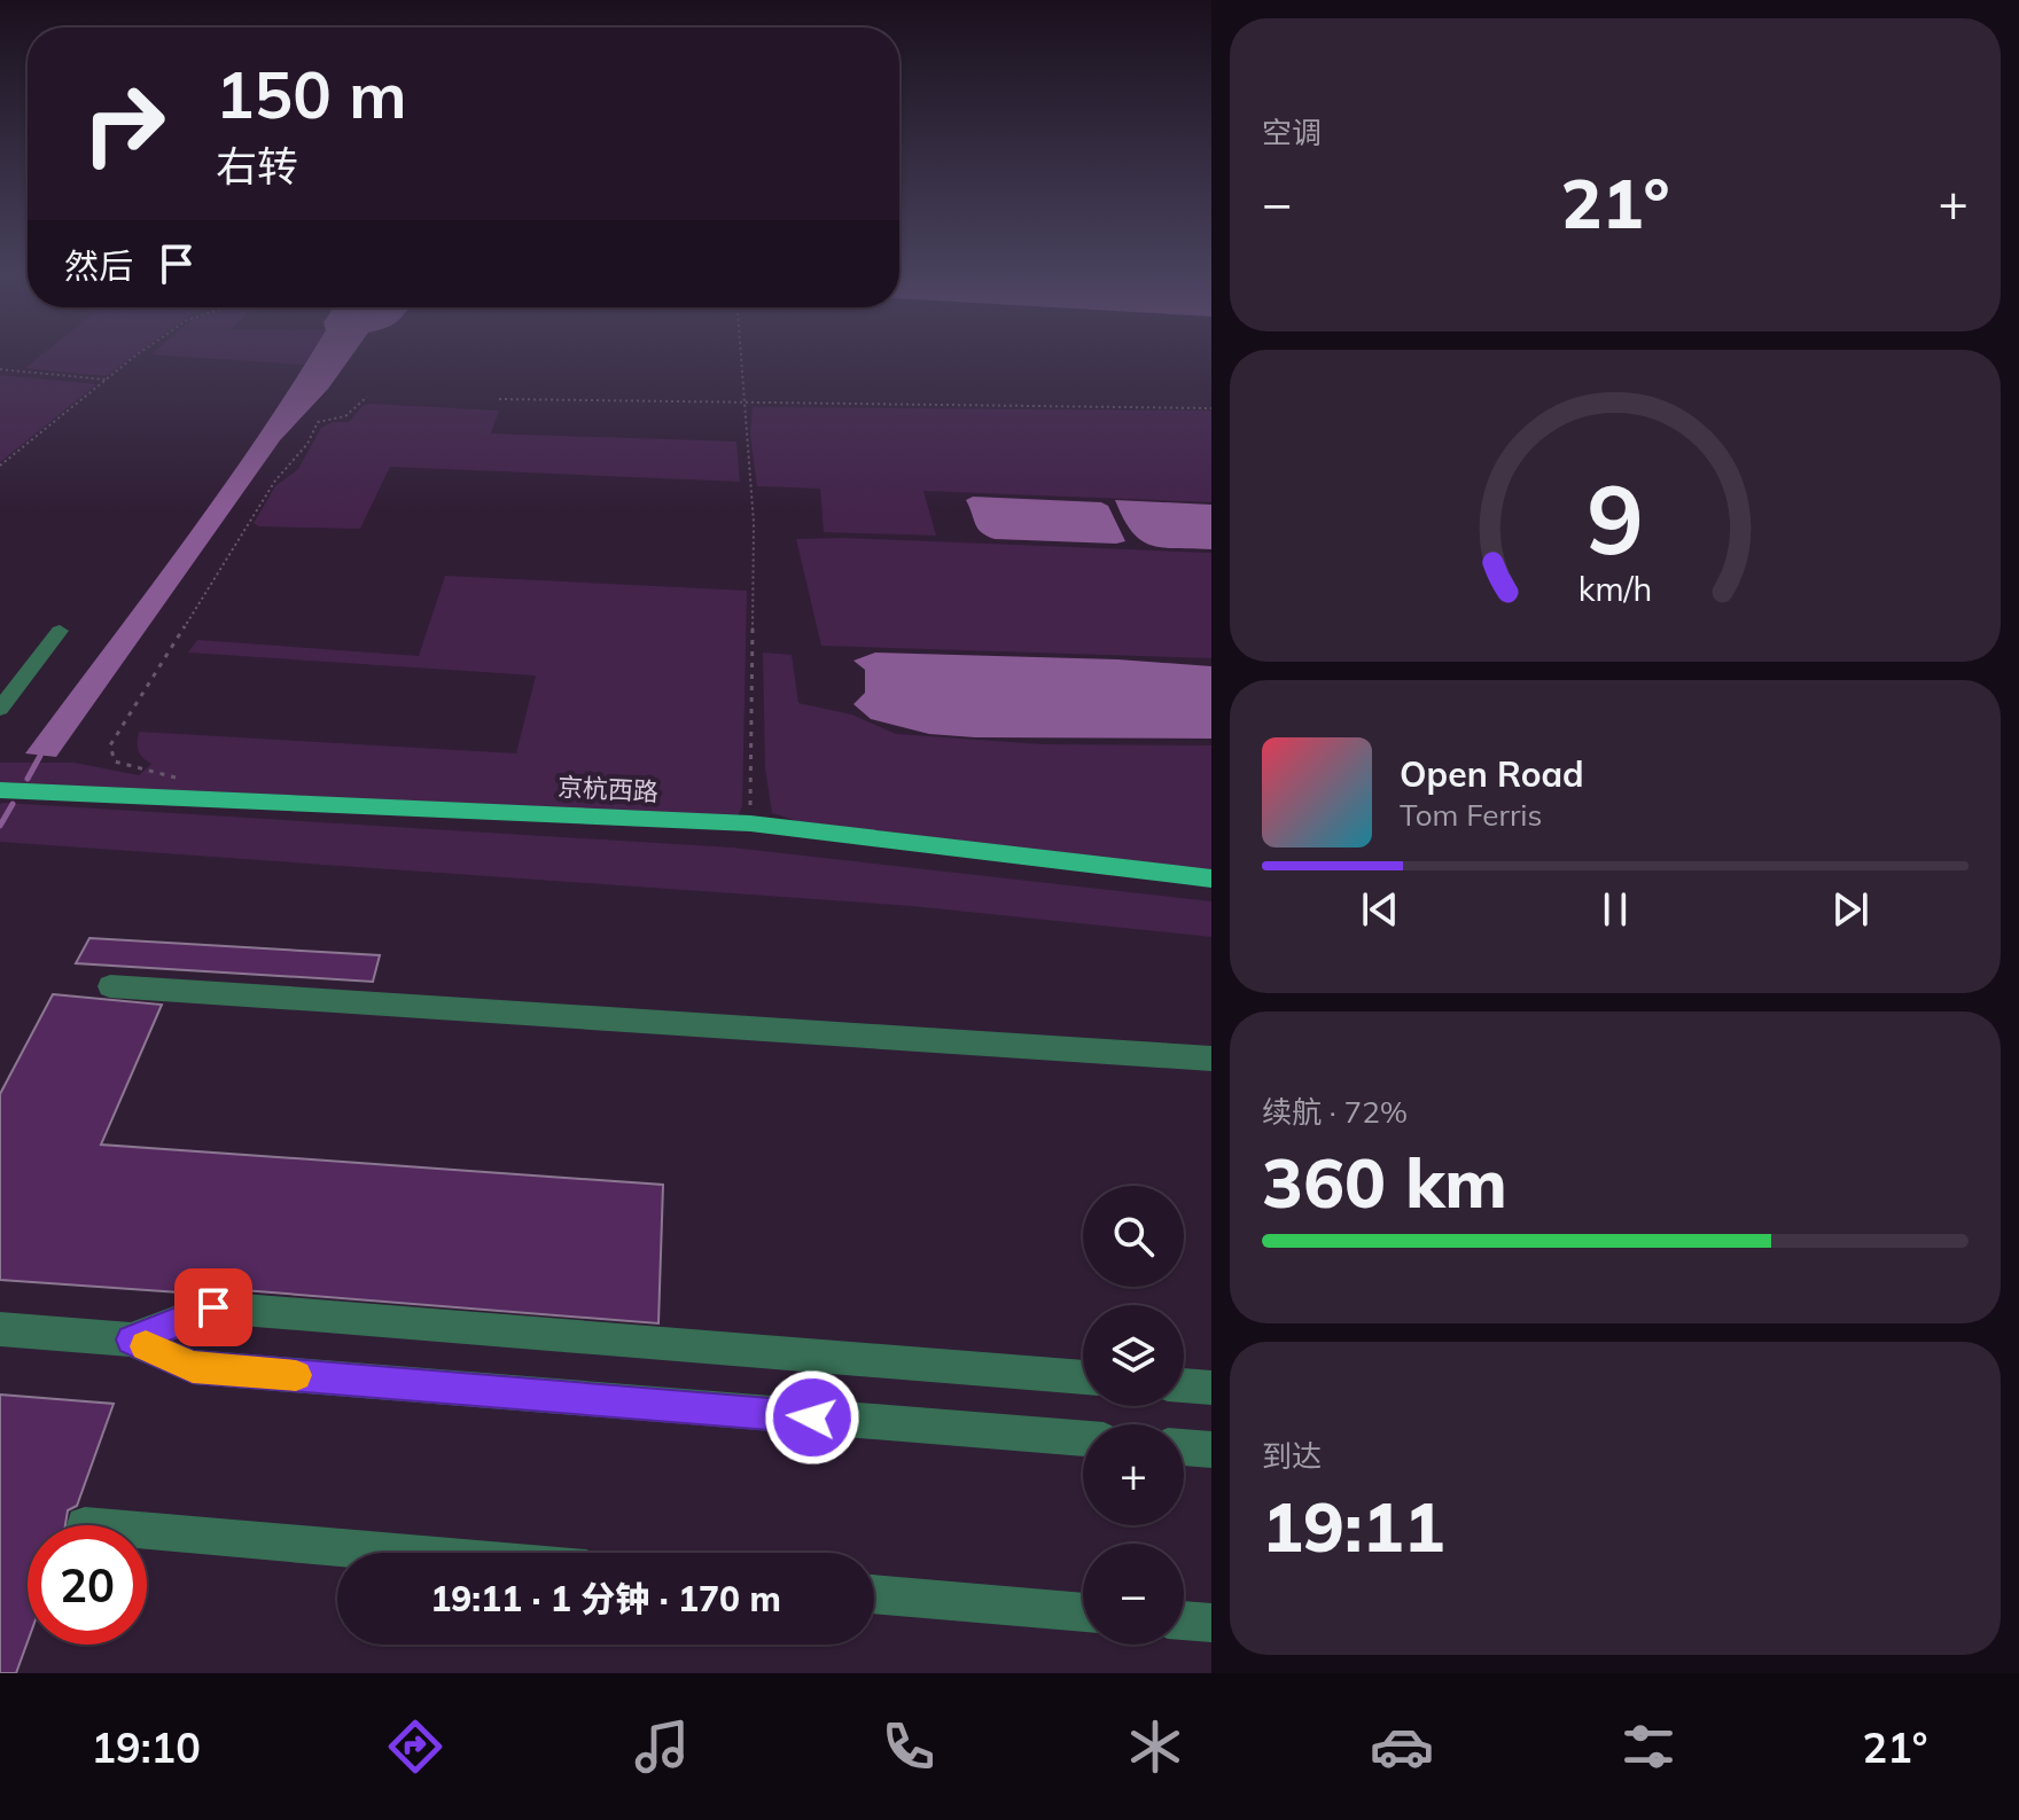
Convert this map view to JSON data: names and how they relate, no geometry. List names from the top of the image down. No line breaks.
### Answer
{"streets":{"main road":["京杭西路"]},"page":{"tile":["空调",["续航 · 72%","360 km"],["到达","19:11"]],"turn":["150 m","右转"],"heat":["−","21°","+"],"then":"然后","song":["Open Road","Tom Ferris"],"map_buttons":["+","−"],"limit":"20","trip":"19:11 · 1 分钟 · 170 m","tabs":["19:10","21°"],"gauge":["9","km/h"]}}
